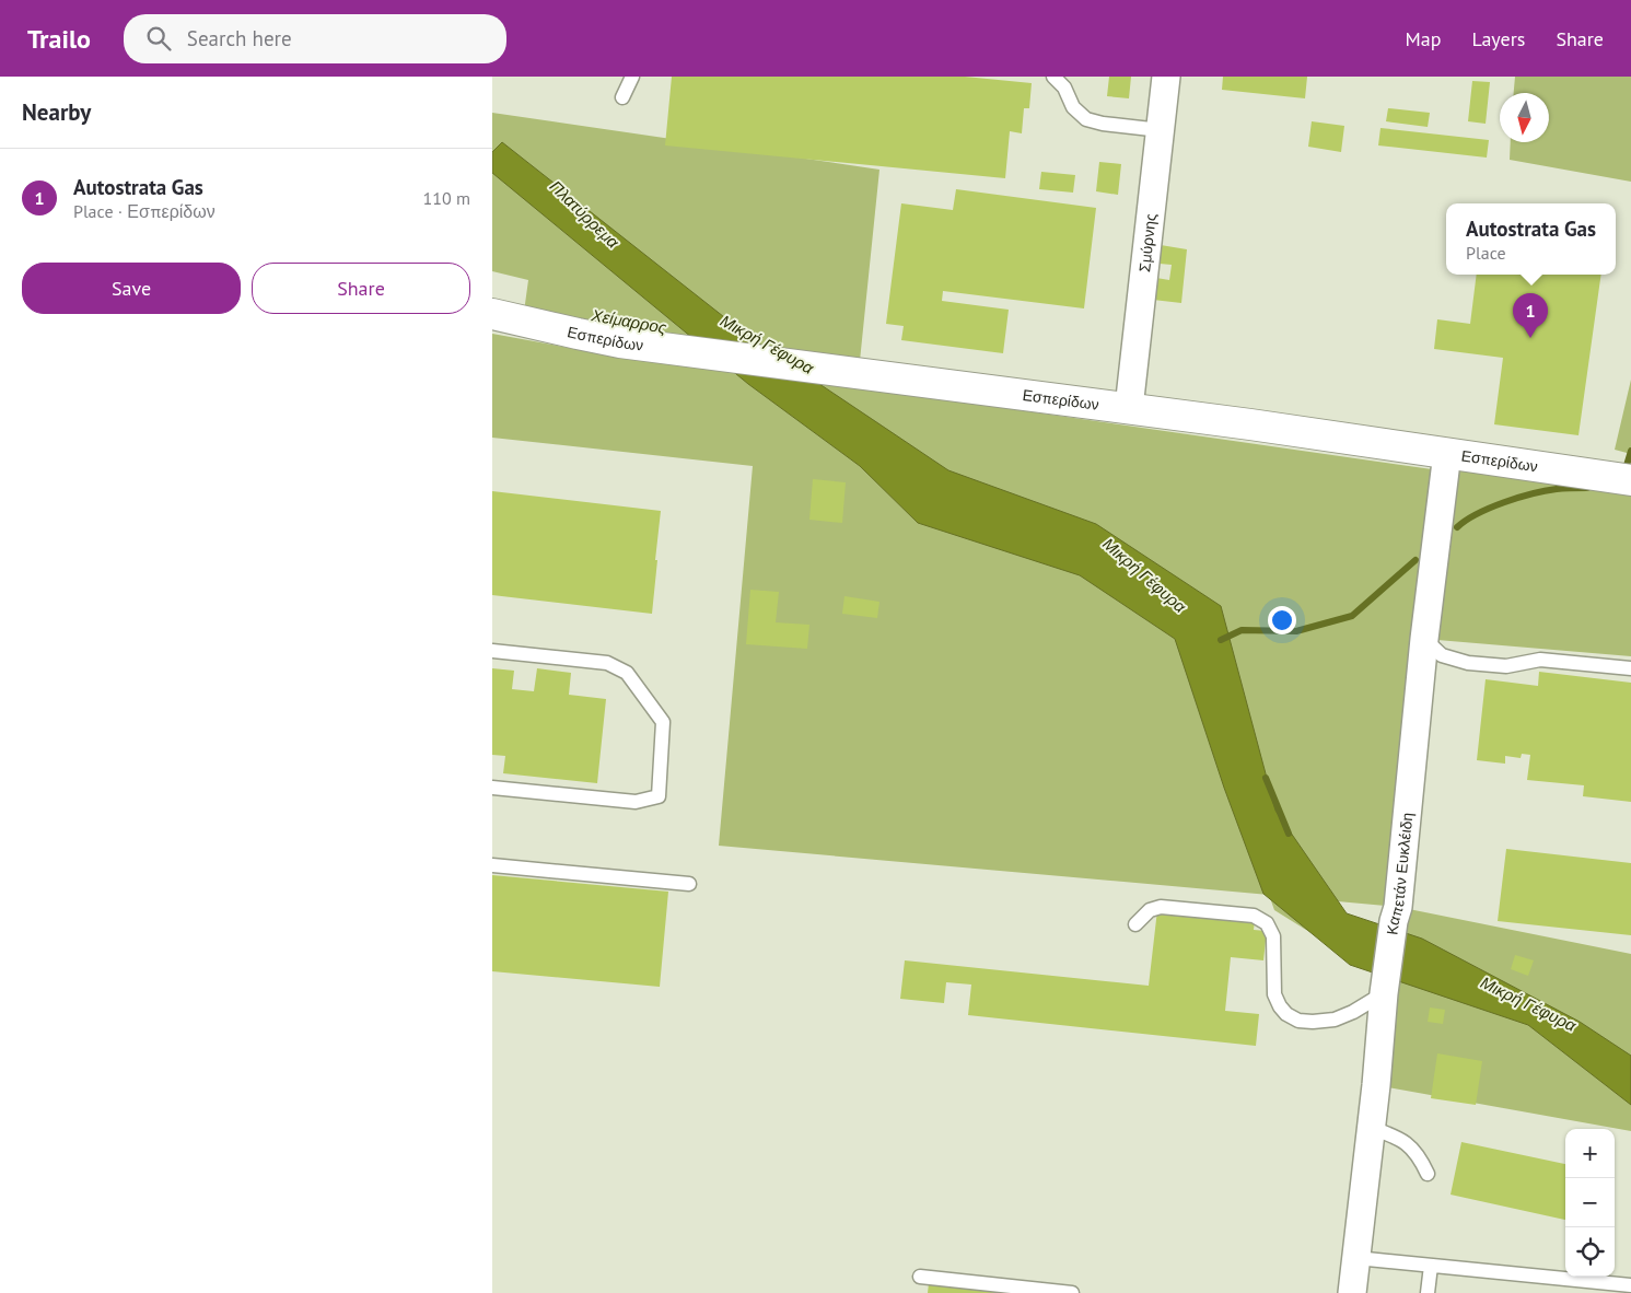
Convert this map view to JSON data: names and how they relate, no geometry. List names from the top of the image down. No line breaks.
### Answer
{"streets":{"street":["Σμύρνης","Εσπερίδων","Καπετάν Ευκλέιδη"]},"crossings":[["Σμύρνης","Εσπερίδων"],["Εσπερίδων","Καπετάν Ευκλέιδη"]],"water":["Πλατύρρεμα","Χείμαρρος","Μικρή Γέφυρα"],"north":"bottom","page":{"header":"Trailo","search":"Search here","nav":["Map","Layers","Share"],"heading":"Nearby","list":[{"mark":"1","name":"Autostrata Gas","note":"Place · Εσπερίδων","value":"110 m"}],"popup":["Autostrata Gas","Place"],"buttons":["Save","Share"],"pins":"1","map_buttons":["+","−"]}}
